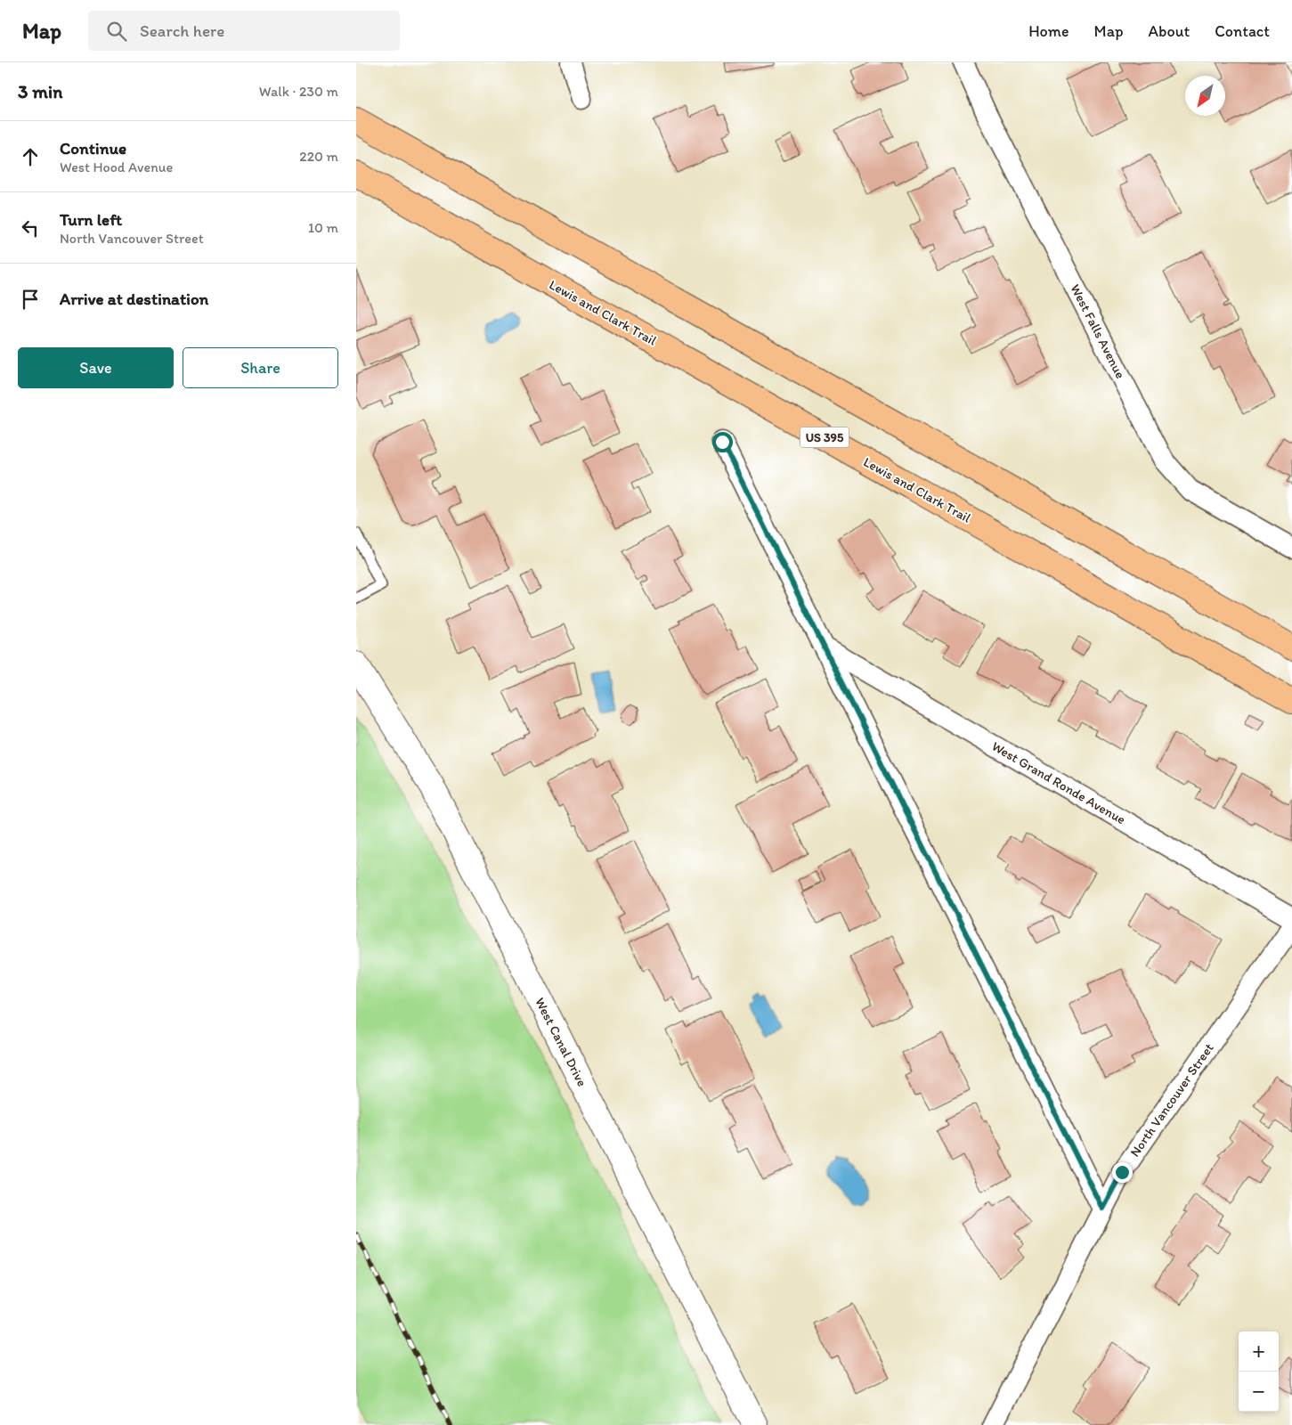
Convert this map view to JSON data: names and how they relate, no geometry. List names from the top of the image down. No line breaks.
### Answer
{"streets":{"highway":["Lewis and Clark Trail","US 395"],"street":["West Falls Avenue","West Grand Ronde Avenue","West Canal Drive","North Vancouver Street"]},"north":"bottom left","page":{"header":"Map","search":"Search here","nav":["Home","Map","About","Contact"],"heading":["3 min","Walk · 230 m"],"list":[["Continue","West Hood Avenue","220 m"],["Turn left","North Vancouver Street","10 m"],"Arrive at destination"],"buttons":["Save","Share"],"map_buttons":["+","−"]}}
